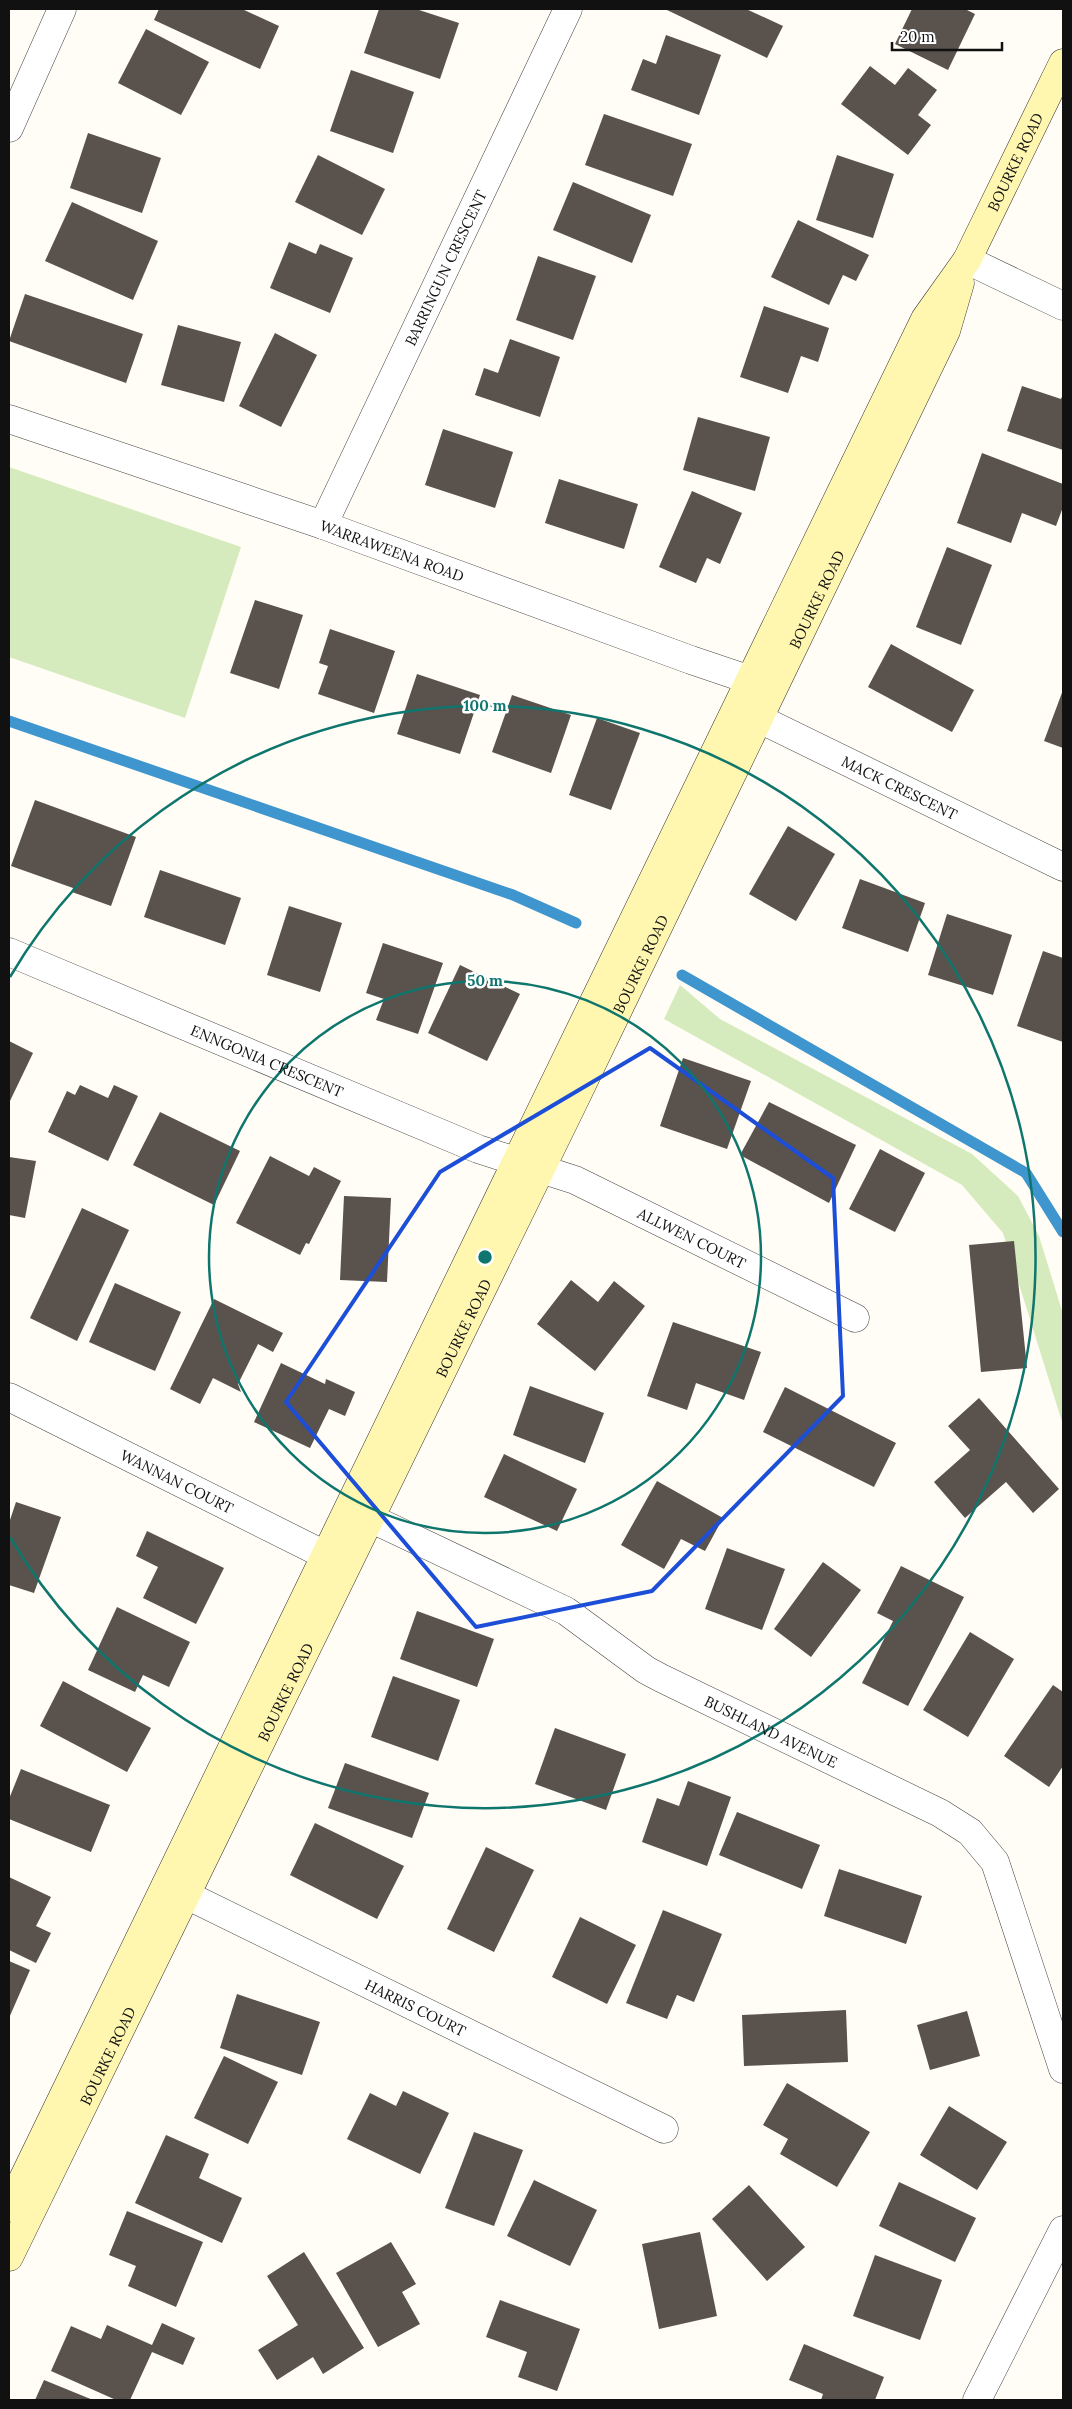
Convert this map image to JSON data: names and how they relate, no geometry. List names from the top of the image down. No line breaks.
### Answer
{"streets":{"main road":["BOURKE ROAD"],"street":["BARRINGUN CRESCENT","WARRAWEENA ROAD","MACK CRESCENT","ENNGONIA CRESCENT","ALLWEN COURT","WANNAN COURT","BUSHLAND AVENUE","HARRIS COURT"]},"crossings":[["BOURKE ROAD","WARRAWEENA ROAD"],["BOURKE ROAD","MACK CRESCENT"],["BOURKE ROAD","ENNGONIA CRESCENT"],["BOURKE ROAD","ALLWEN COURT"],["BOURKE ROAD","WANNAN COURT"],["BOURKE ROAD","BUSHLAND AVENUE"],["BOURKE ROAD","HARRIS COURT"],["BARRINGUN CRESCENT","WARRAWEENA ROAD"],["ENNGONIA CRESCENT","ALLWEN COURT"]],"scale_bar":"20 m","rings":["100 m","50 m"]}
